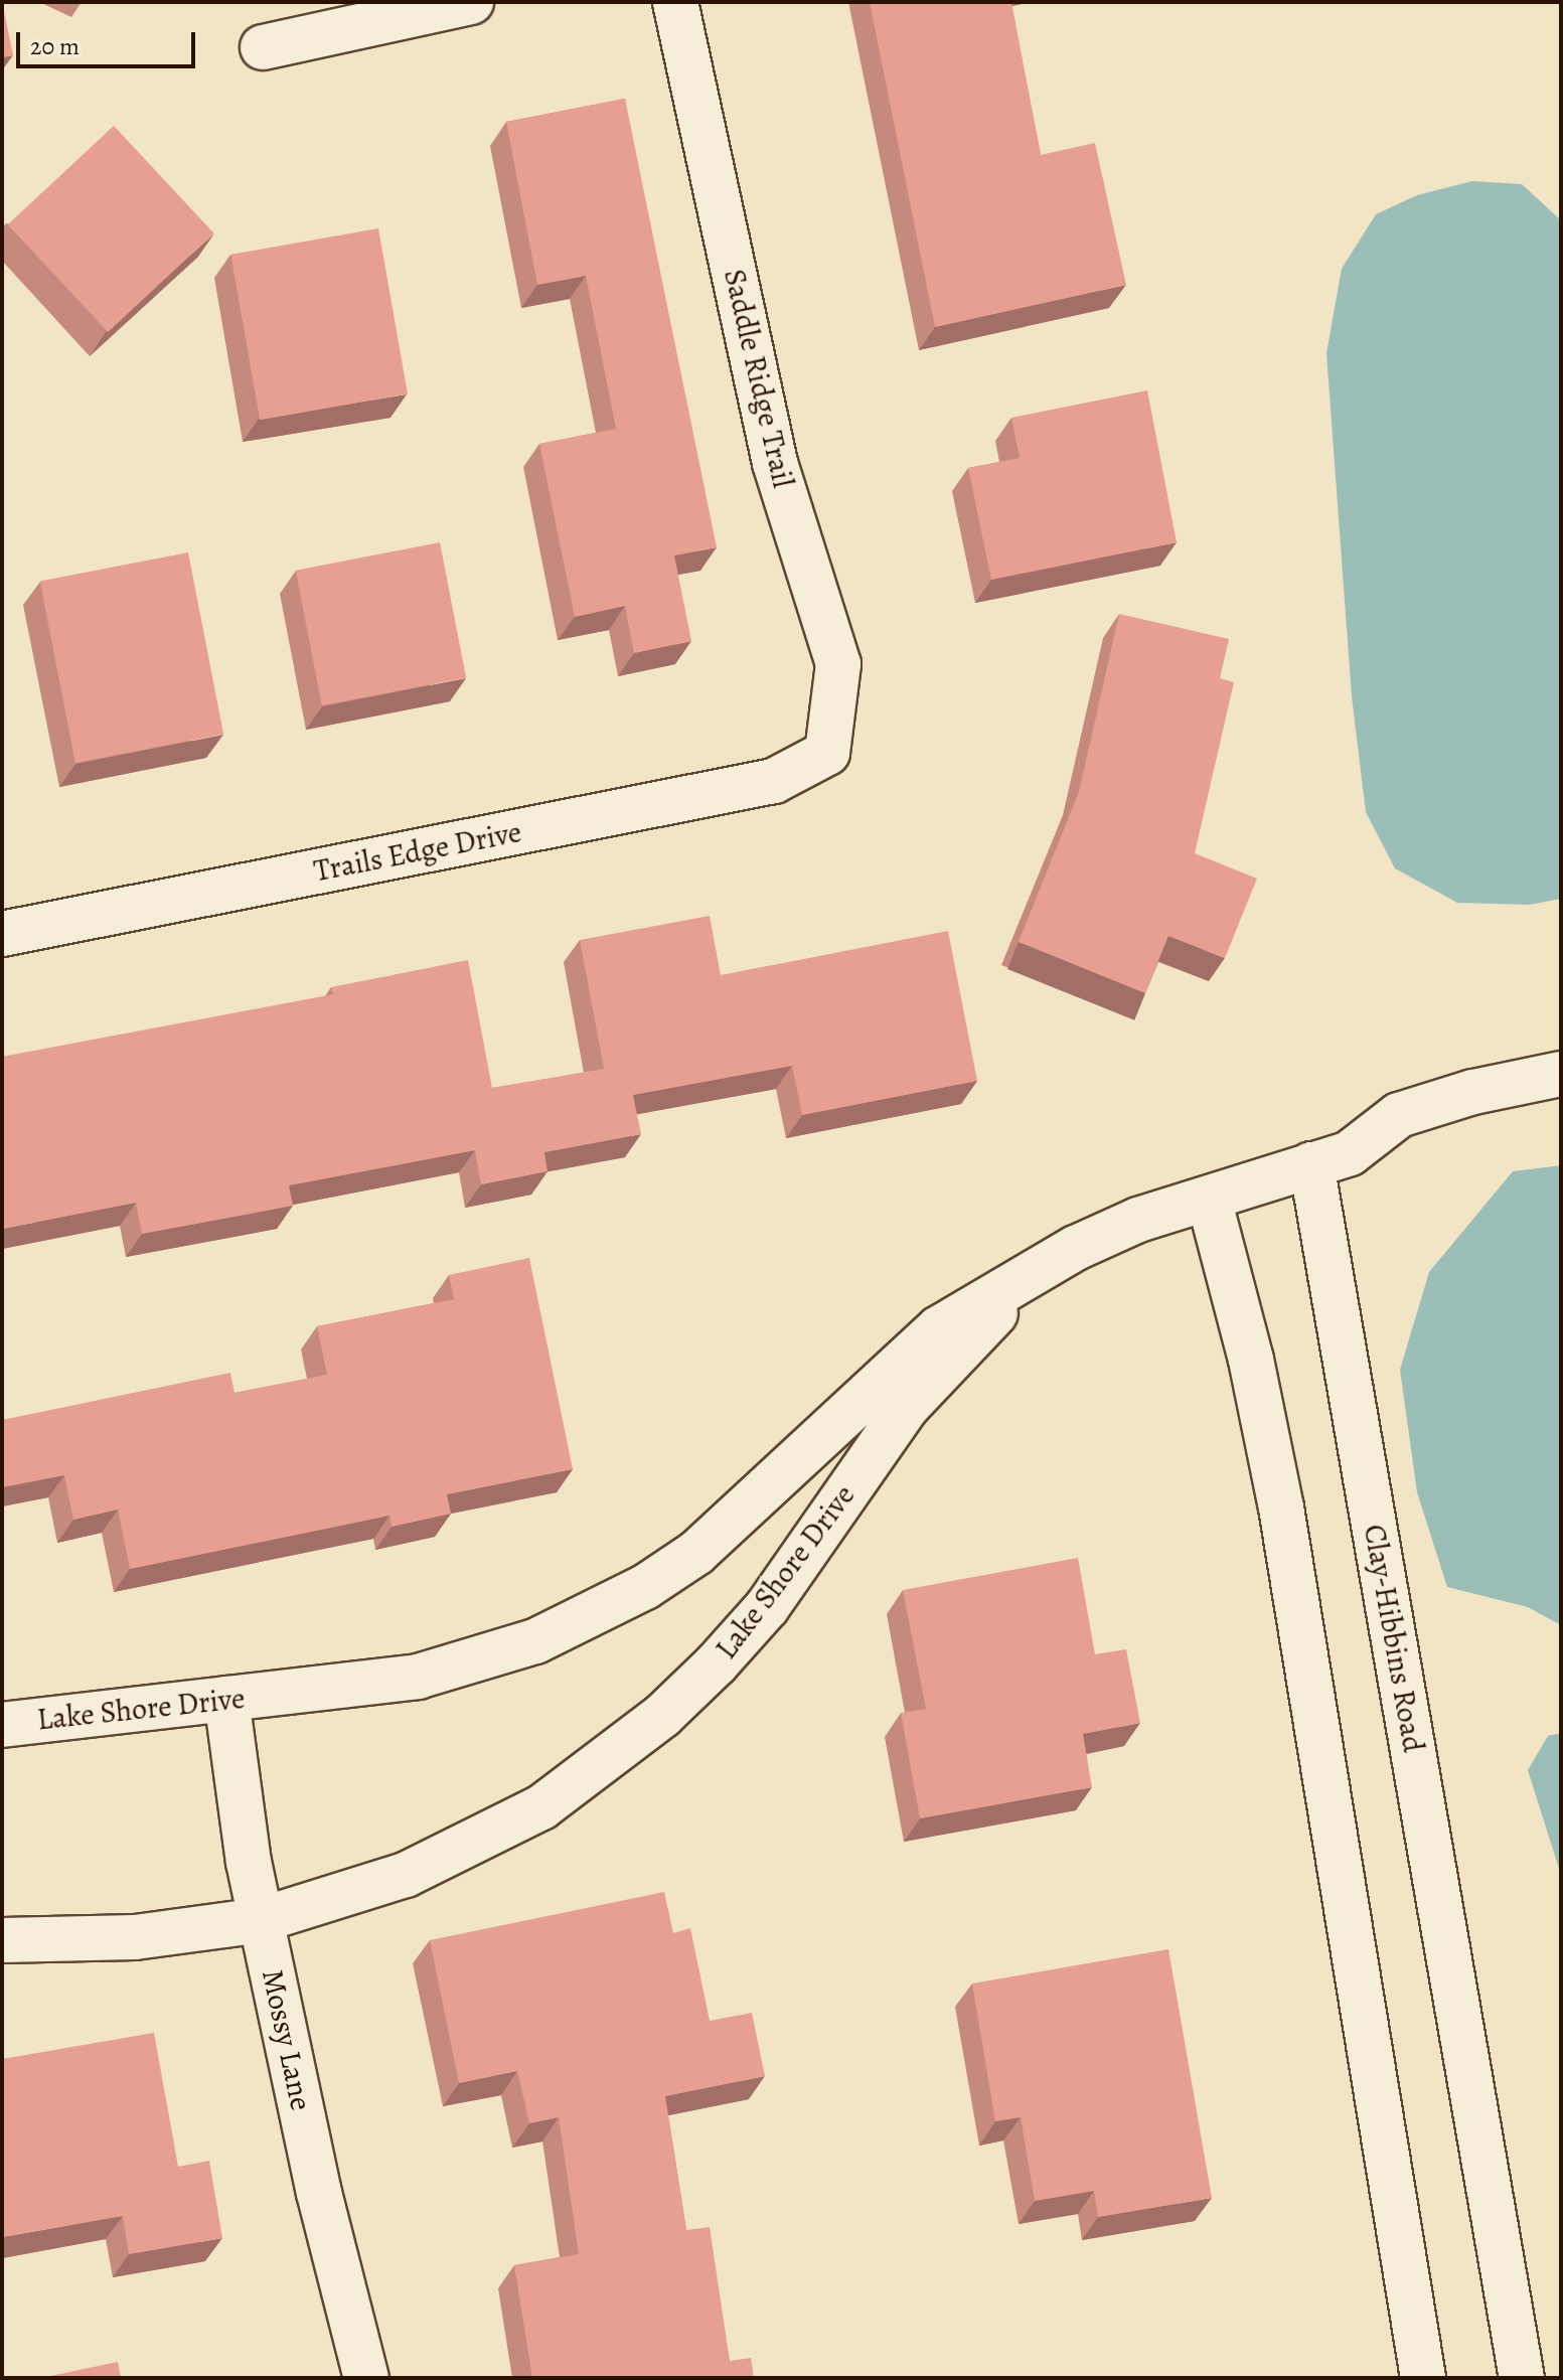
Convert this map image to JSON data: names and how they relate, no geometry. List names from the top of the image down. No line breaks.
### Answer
{"streets":{"street":["Saddle Ridge Trail","Trails Edge Drive","Lake Shore Drive","Clay-Hibbins Road","Mossy Lane"]},"crossings":[["Saddle Ridge Trail","Trails Edge Drive"],["Lake Shore Drive","Clay-Hibbins Road"],["Lake Shore Drive","Mossy Lane"]],"scale_bar":"20 m"}
